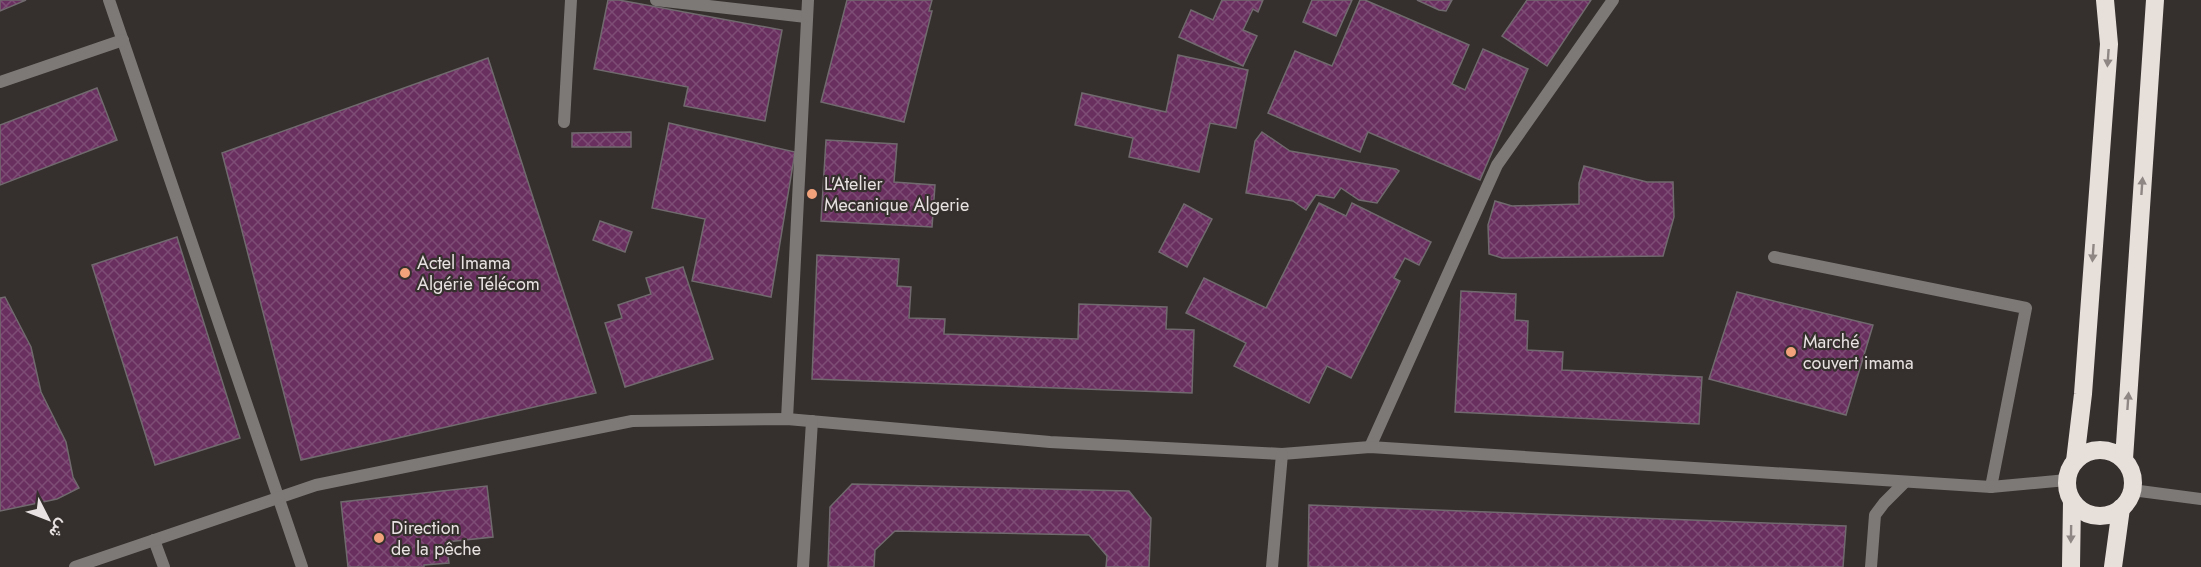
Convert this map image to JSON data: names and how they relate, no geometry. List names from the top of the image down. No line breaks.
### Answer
{"places":["L'Atelier Mecanique Algerie","Actel Imama Algérie Télécom","Marché couvert imama","Direction de la pêche"],"north":"bottom right"}
